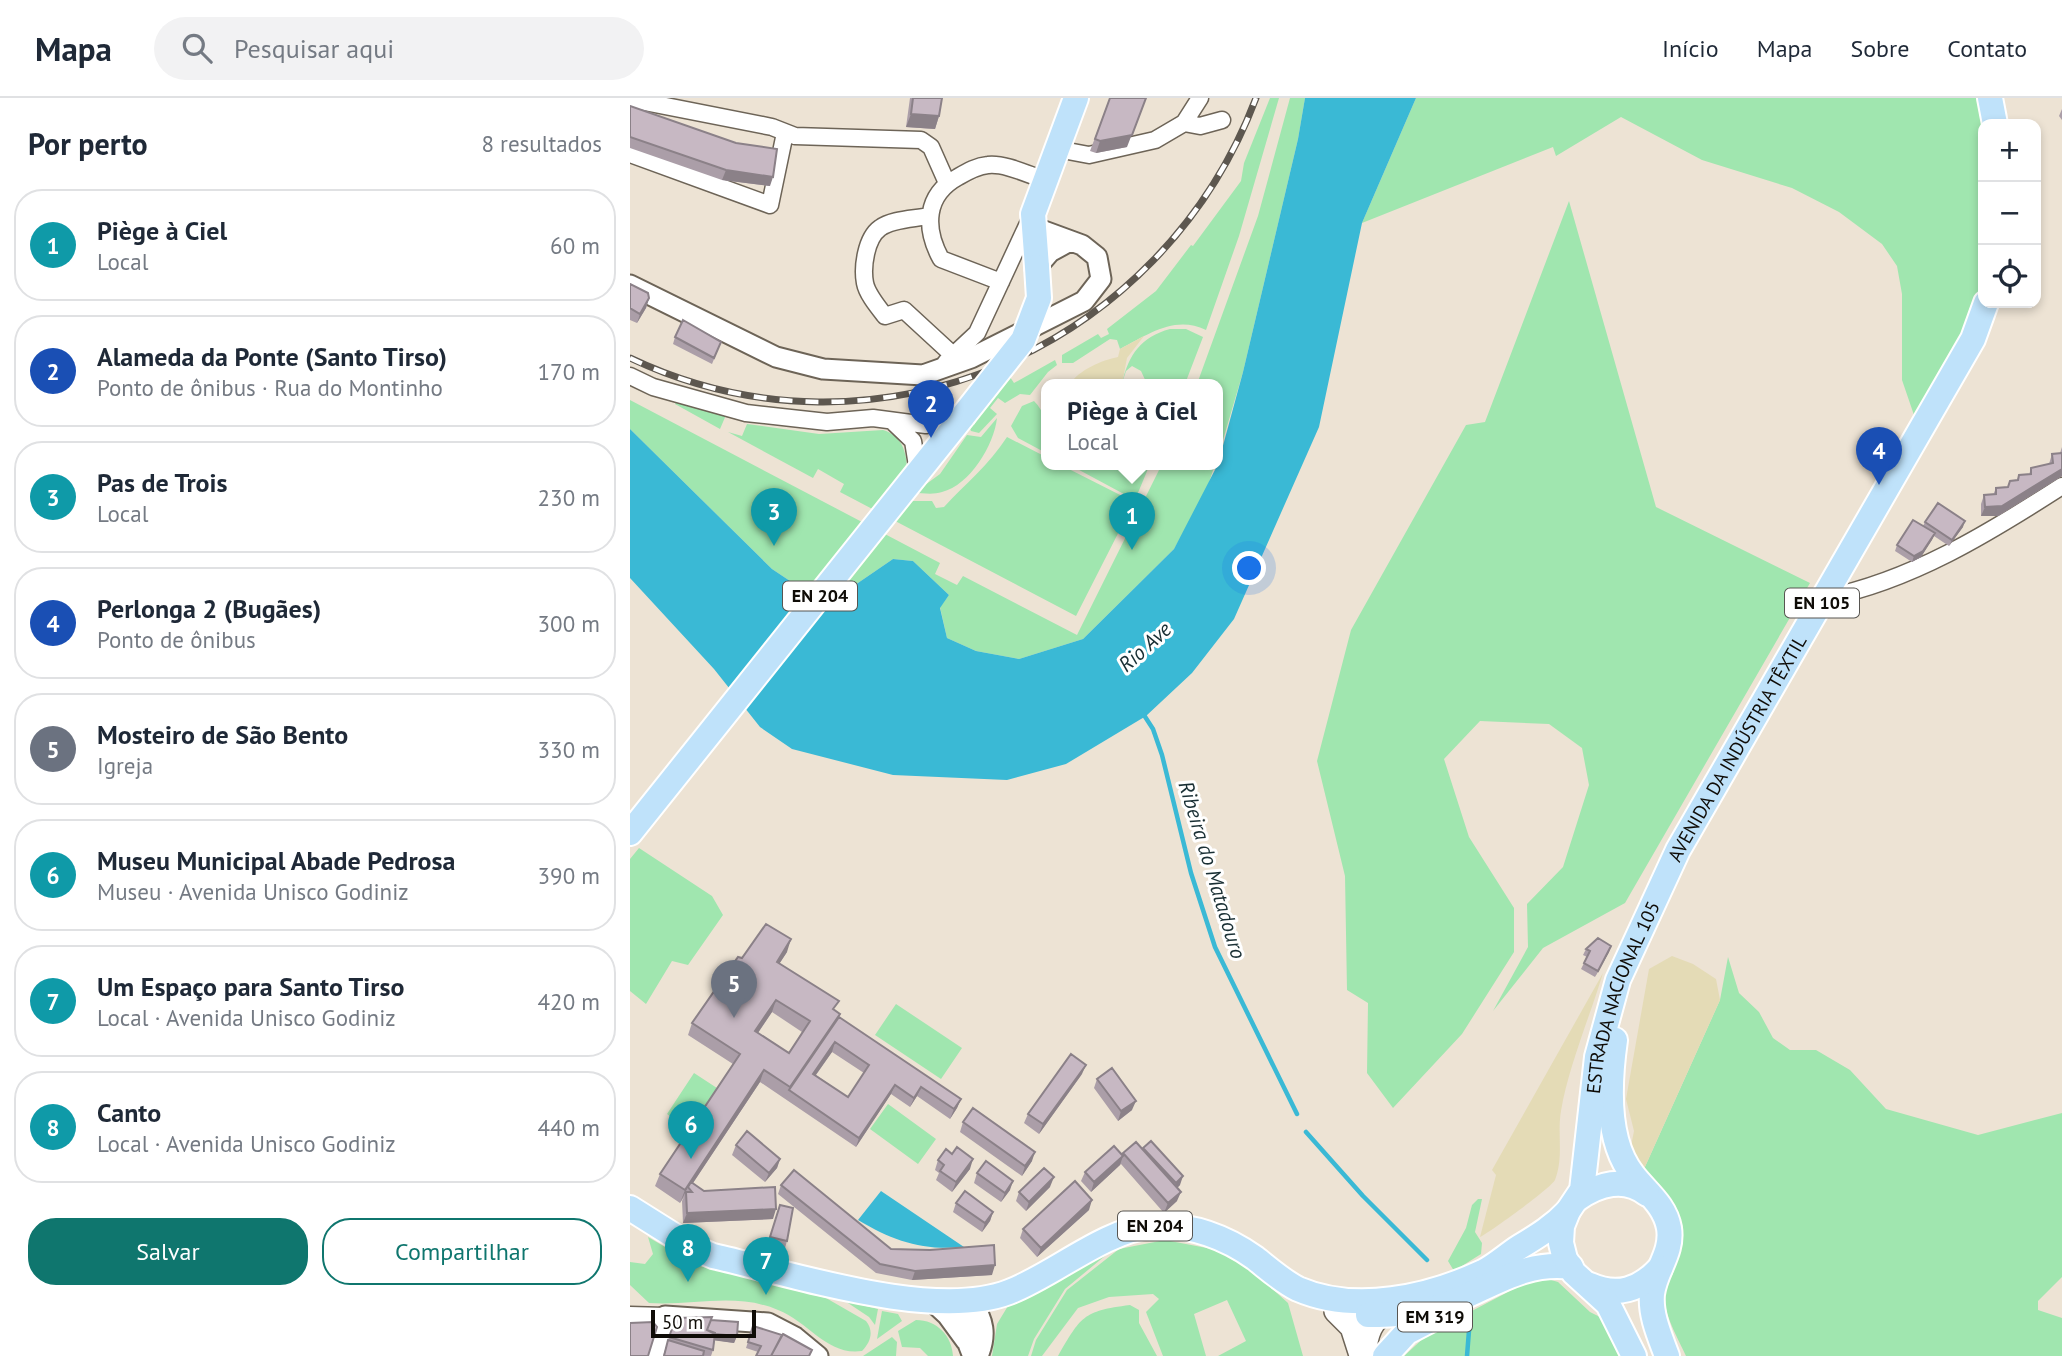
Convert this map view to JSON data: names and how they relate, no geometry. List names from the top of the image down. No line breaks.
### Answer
{"streets":{"main road":["EN 204","EN 105","AVENIDA DA INDÚSTRIA TÊXTIL","ESTRADA NACIONAL 105","EM 319"]},"crossings":[["EN 204","ESTRADA NACIONAL 105"],["EN 204","EM 319"],["AVENIDA DA INDÚSTRIA TÊXTIL","ESTRADA NACIONAL 105"]],"water":["Rio Ave","Ribeira do Matadouro"],"scale_bar":"50 m","page":{"header":"Mapa","search":"Pesquisar aqui","nav":["Início","Mapa","Sobre","Contato"],"heading":["Por perto","8 resultados"],"map_buttons":["+","−"],"list":[{"mark":"1","name":"Piège à Ciel","note":"Local","value":"60 m"},{"mark":"2","name":"Alameda da Ponte (Santo Tirso)","note":"Ponto de ônibus · Rua do Montinho","value":"170 m"},{"mark":"3","name":"Pas de Trois","note":"Local","value":"230 m"},{"mark":"4","name":"Perlonga 2 (Bugães)","note":"Ponto de ônibus","value":"300 m"},{"mark":"5","name":"Mosteiro de São Bento","note":"Igreja","value":"330 m"},{"mark":"6","name":"Museu Municipal Abade Pedrosa","note":"Museu · Avenida Unisco Godiniz","value":"390 m"},{"mark":"7","name":"Um Espaço para Santo Tirso","note":"Local · Avenida Unisco Godiniz","value":"420 m"},{"mark":"8","name":"Canto","note":"Local · Avenida Unisco Godiniz","value":"440 m"}],"popup":["Piège à Ciel","Local"],"pins":["2","4","3","1","5","6","8","7"],"buttons":["Salvar","Compartilhar"],"scale":"50 m"}}
